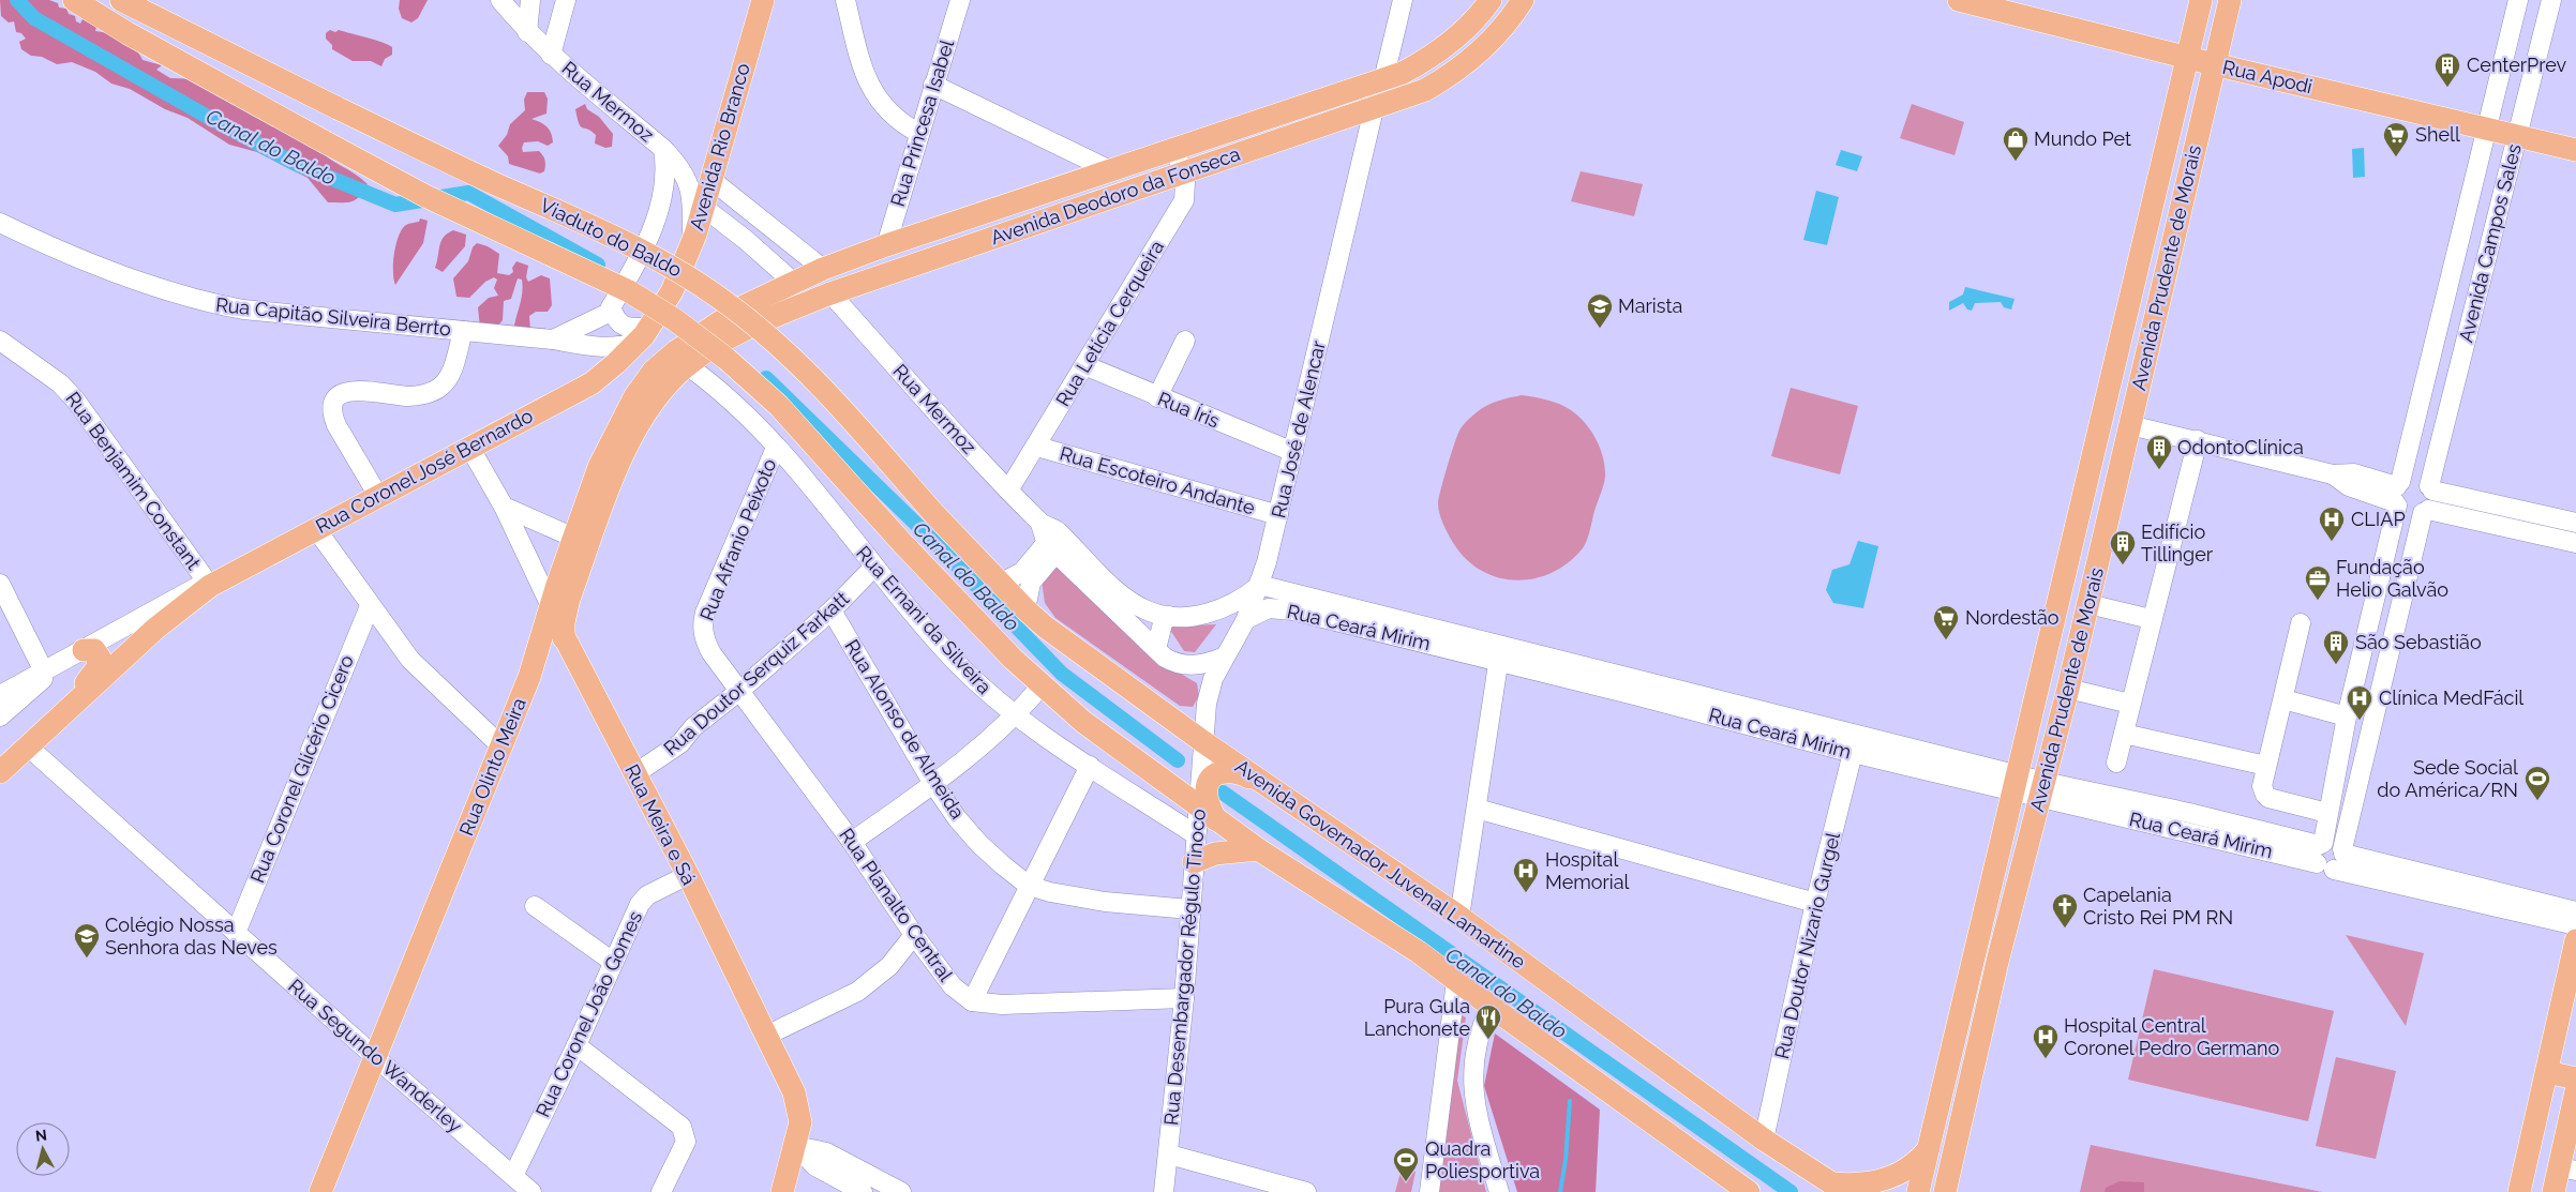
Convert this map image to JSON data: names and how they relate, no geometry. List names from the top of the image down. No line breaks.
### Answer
{"streets":{"main road":["Rua Apodi","Avenida Rio Branco","Avenida Deodoro da Fonseca","Viaduto do Baldo","Avenida Prudente de Morais","Rua Coronel José Bernardo","Rua Olinto Meira","Rua Meira e Sá","Avenida Governador Juvenal Lamartine"],"street":["Rua Mermoz","Rua Princesa Isabel","Avenida Campos Sales","Rua Capitão Silveira Berrto","Rua Letícia Cerqueira","Rua Íris","Rua José de Alencar","Rua Benjamim Constant","Rua Escoteiro Andante","Rua Afranio Peixoto","Rua Ernani da Silveira","Rua Ceará Mirim","Rua Doutor Serquiz Farkatt","Rua Alonso de Almeida","Rua Coronel Glicério Cicero","Rua Planalto Central","Rua Doutor Nizario Gurgel","Rua Desembargador Régulo Tinoco","Rua Coronel João Gomes","Rua Segundo Wanderley"]},"crossings":[["Rua Apodi","Avenida Campos Sales"],["Rua Apodi","Avenida Prudente de Morais"],["Rua Mermoz","Avenida Rio Branco"],["Rua Mermoz","Avenida Deodoro da Fonseca"],["Rua Mermoz","Rua Letícia Cerqueira"],["Rua Mermoz","Rua José de Alencar"],["Rua Mermoz","Rua Ceará Mirim"],["Rua Princesa Isabel","Avenida Deodoro da Fonseca"],["Avenida Rio Branco","Rua Coronel José Bernardo"],["Avenida Deodoro da Fonseca","Rua Letícia Cerqueira"],["Avenida Deodoro da Fonseca","Rua José de Alencar"],["Avenida Deodoro da Fonseca","Rua Ernani da Silveira"],["Avenida Deodoro da Fonseca","Rua Olinto Meira"],["Viaduto do Baldo","Avenida Governador Juvenal Lamartine"],["Avenida Campos Sales","Rua Ceará Mirim"],["Avenida Prudente de Morais","Rua Ceará Mirim"],["Rua Capitão Silveira Berrto","Rua Coronel José Bernardo"],["Rua Letícia Cerqueira","Rua Íris"],["Rua Letícia Cerqueira","Rua Escoteiro Andante"],["Rua Íris","Rua José de Alencar"],["Rua José de Alencar","Rua Escoteiro Andante"],["Rua José de Alencar","Rua Ceará Mirim"],["Rua José de Alencar","Avenida Governador Juvenal Lamartine"],["Rua José de Alencar","Rua Desembargador Régulo Tinoco"],["Rua Coronel José Bernardo","Rua Benjamim Constant"],["Rua Coronel José Bernardo","Rua Meira e Sá"],["Rua Afranio Peixoto","Rua Ernani da Silveira"],["Rua Afranio Peixoto","Rua Planalto Central"],["Rua Ernani da Silveira","Rua Doutor Serquiz Farkatt"],["Rua Ernani da Silveira","Rua Olinto Meira"],["Rua Ernani da Silveira","Rua Desembargador Régulo Tinoco"],["Rua Ceará Mirim","Rua Doutor Nizario Gurgel"],["Rua Doutor Serquiz Farkatt","Rua Alonso de Almeida"],["Rua Doutor Serquiz Farkatt","Rua Meira e Sá"],["Rua Doutor Serquiz Farkatt","Rua Planalto Central"],["Rua Alonso de Almeida","Rua Desembargador Régulo Tinoco"],["Rua Olinto Meira","Rua Meira e Sá"],["Rua Olinto Meira","Rua Segundo Wanderley"],["Rua Coronel Glicério Cicero","Rua Segundo Wanderley"],["Rua Meira e Sá","Rua Coronel João Gomes"],["Avenida Governador Juvenal Lamartine","Rua Doutor Nizario Gurgel"],["Avenida Governador Juvenal Lamartine","Rua Desembargador Régulo Tinoco"],["Rua Planalto Central","Rua Desembargador Régulo Tinoco"],["Rua Coronel João Gomes","Rua Segundo Wanderley"]],"water":["Canal do Baldo"],"places":{"building":["CenterPrev","OdontoClínica","Edifício Tillinger","São Sebastião"],"supermarket":["Shell","Nordestão"],"shop":["Mundo Pet"],"school or university":["Marista","Colégio Nossa Senhora das Neves"],"hospital":["CLIAP","Clínica MedFácil","Hospital Memorial","Hospital Central Coronel Pedro Germano"],"office":["Fundação Helio Galvão"],"sports":["Sede Social do América/RN","Quadra Poliesportiva"],"church":["Capelania Cristo Rei PM RN"],"restaurant":["Pura Gula Lanchonete"]},"north":"top"}
